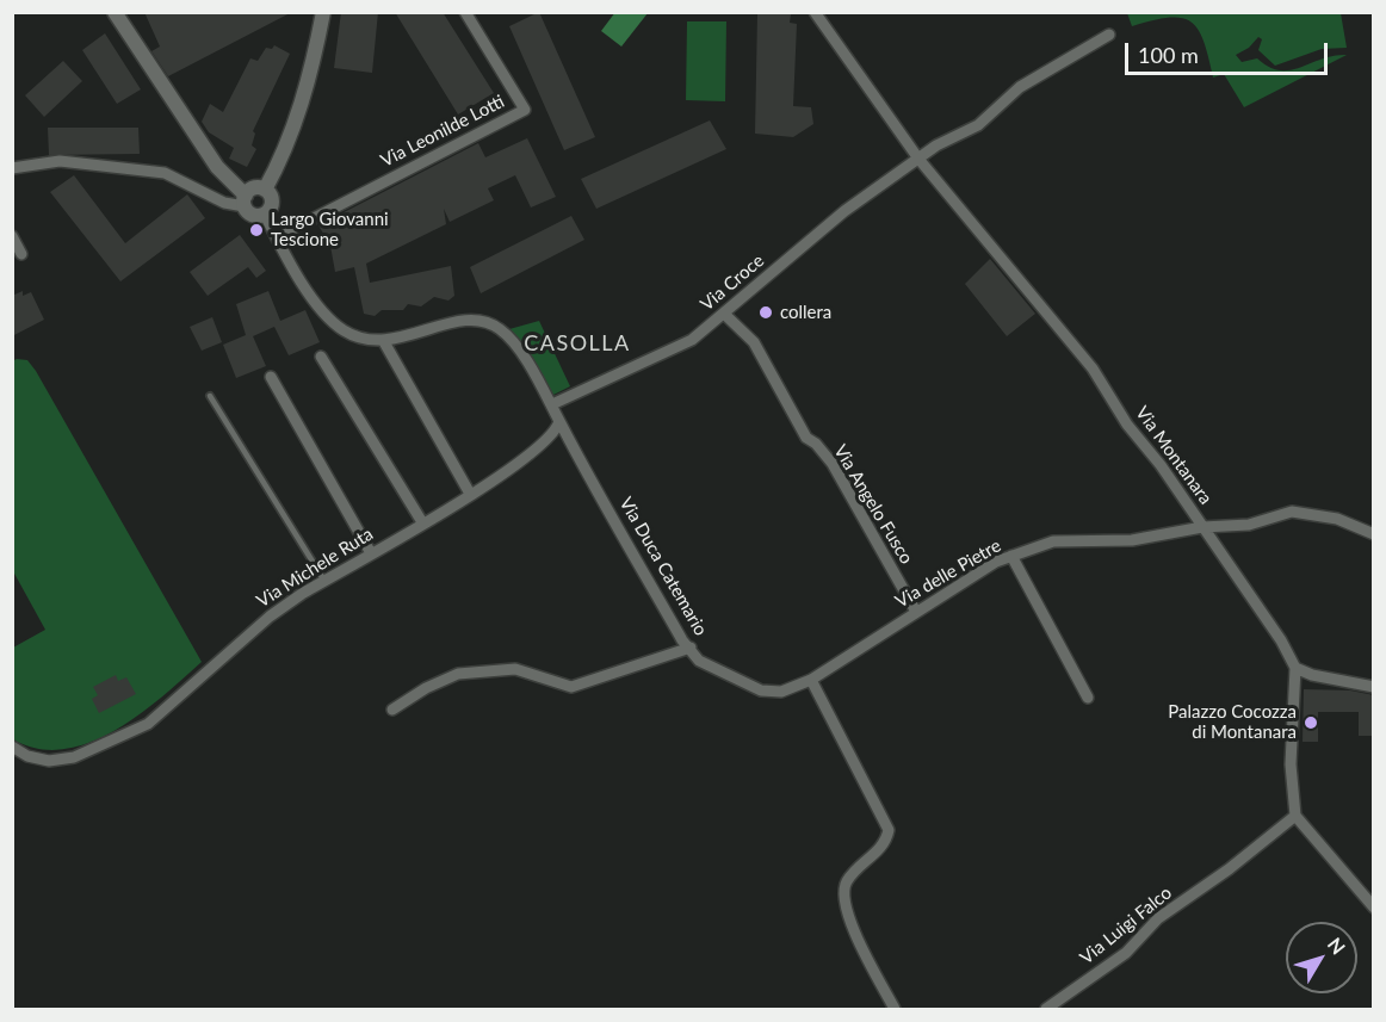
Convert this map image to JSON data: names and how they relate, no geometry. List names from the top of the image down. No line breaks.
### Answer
{"streets":{"street":["Via Leonilde Lotti","Via Croce","Via Montanara","Via Angelo Fusco","Via Duca Catemario","Via Michele Ruta","Via delle Pietre","Via Luigi Falco"]},"crossings":[["Via Leonilde Lotti","Via Duca Catemario"],["Via Croce","Via Montanara"],["Via Croce","Via Angelo Fusco"],["Via Croce","Via Duca Catemario"],["Via Montanara","Via delle Pietre"],["Via Angelo Fusco","Via delle Pietre"],["Via Duca Catemario","Via Michele Ruta"],["Via Duca Catemario","Via delle Pietre"]],"districts":["CASOLLA"],"places":["Largo Giovanni Tescione","collera","Palazzo Cocozza di Montanara"],"scale_bar":"100 m","north":"top right"}
